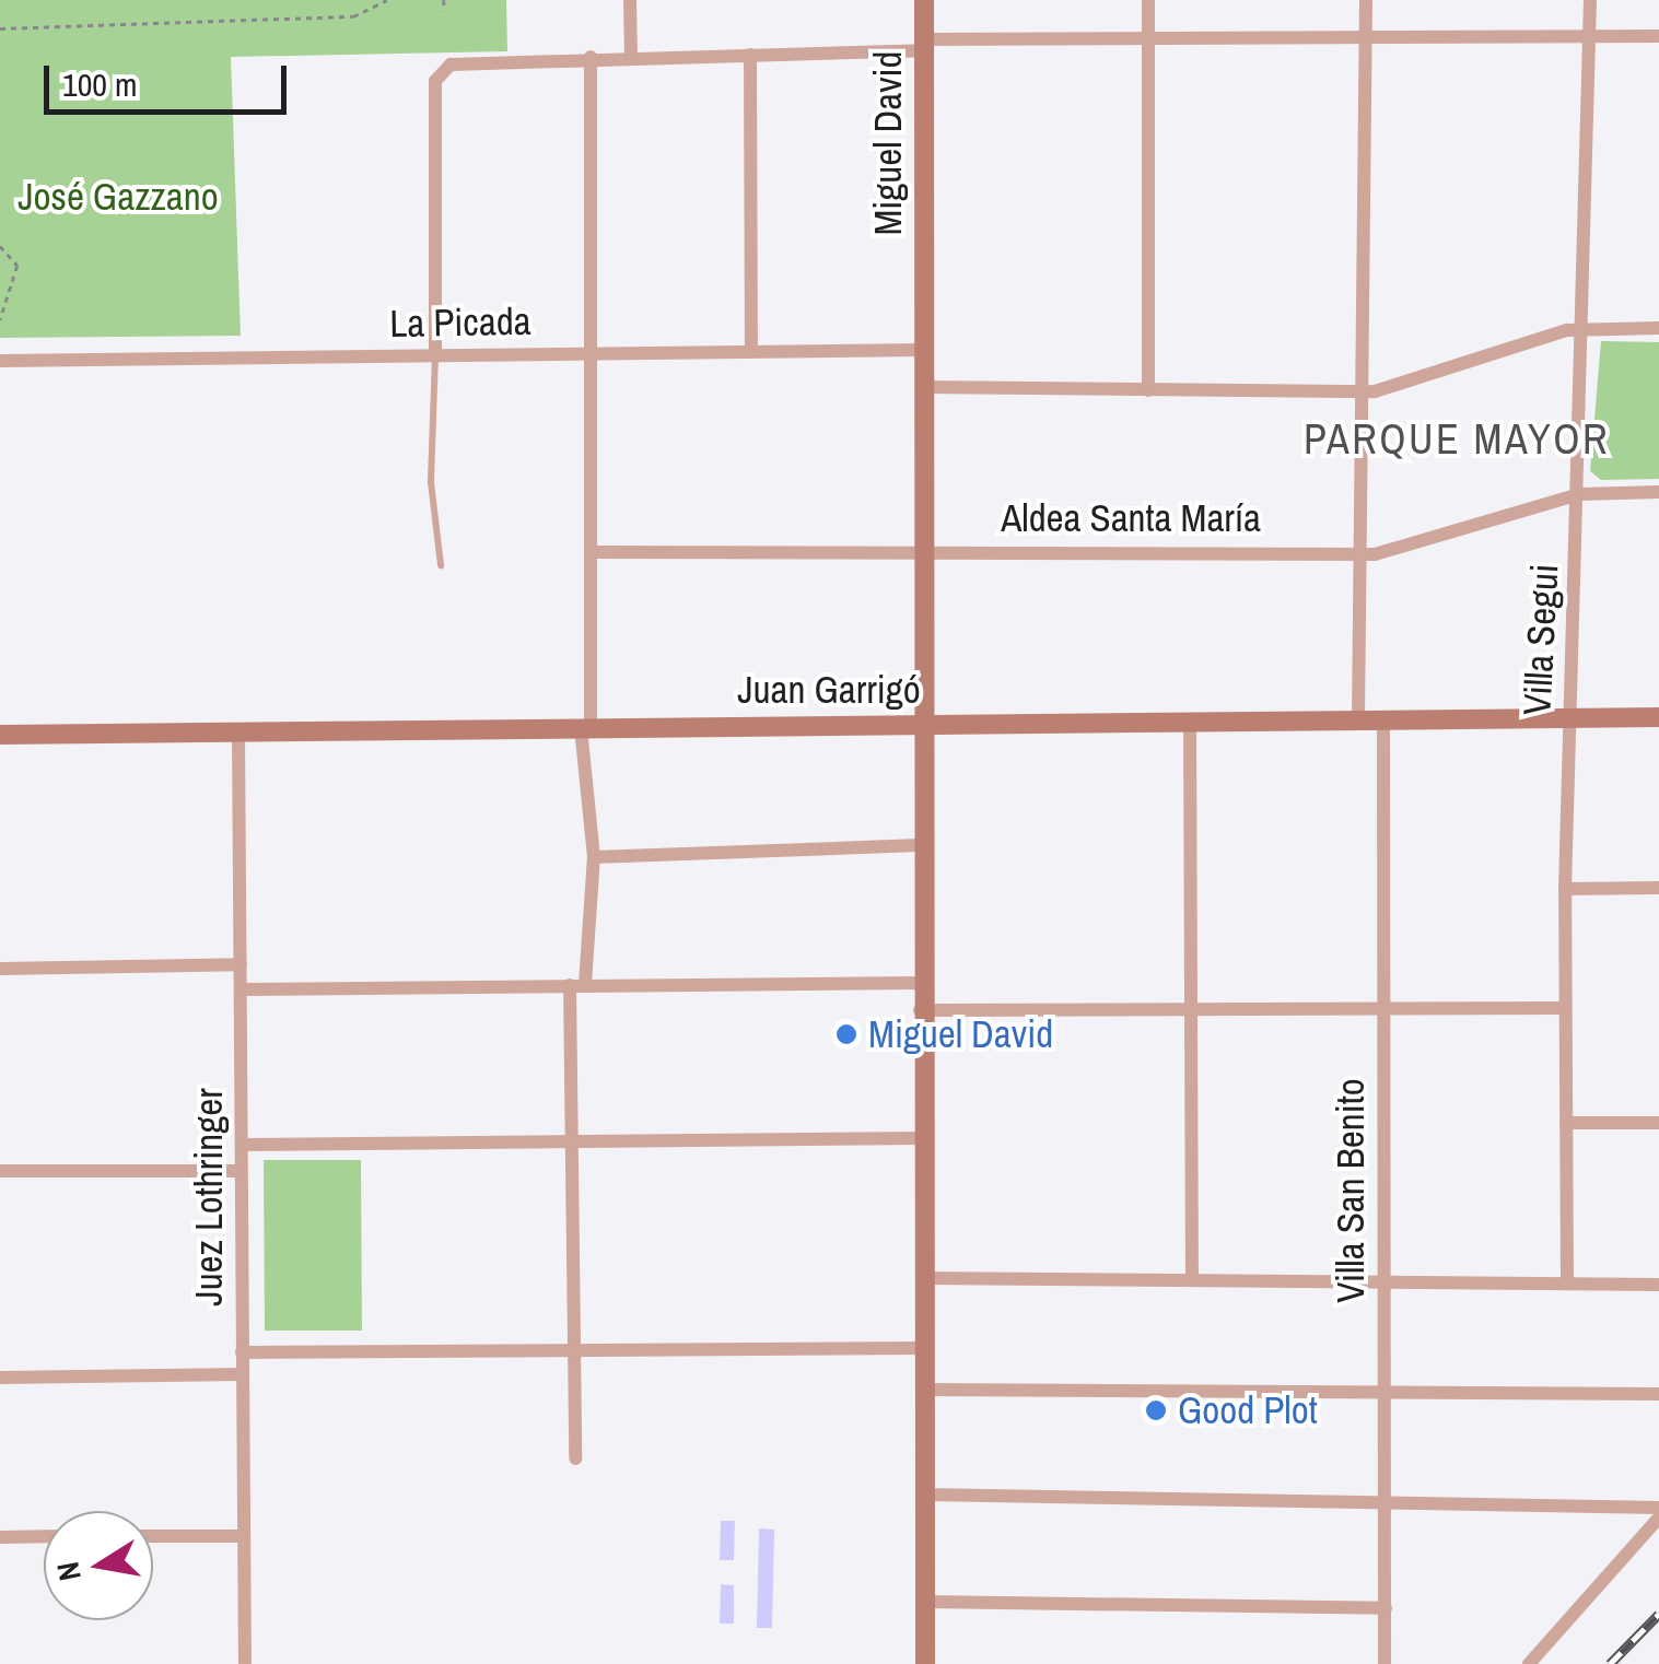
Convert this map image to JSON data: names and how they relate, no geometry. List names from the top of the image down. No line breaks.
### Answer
{"streets":{"street":["Miguel David","La Picada","Aldea Santa María","Villa Segui","Juan Garrigó","Villa San Benito","Juez Lothringer"]},"crossings":[["Miguel David","La Picada"],["Miguel David","Aldea Santa María"],["Miguel David","Juan Garrigó"],["Aldea Santa María","Villa Segui"],["Villa Segui","Juan Garrigó"],["Juan Garrigó","Villa San Benito"],["Juan Garrigó","Juez Lothringer"]],"districts":["PARQUE MAYOR"],"parks":["José Gazzano"],"places":["Miguel David","Good Plot"],"scale_bar":"100 m","north":"left"}
